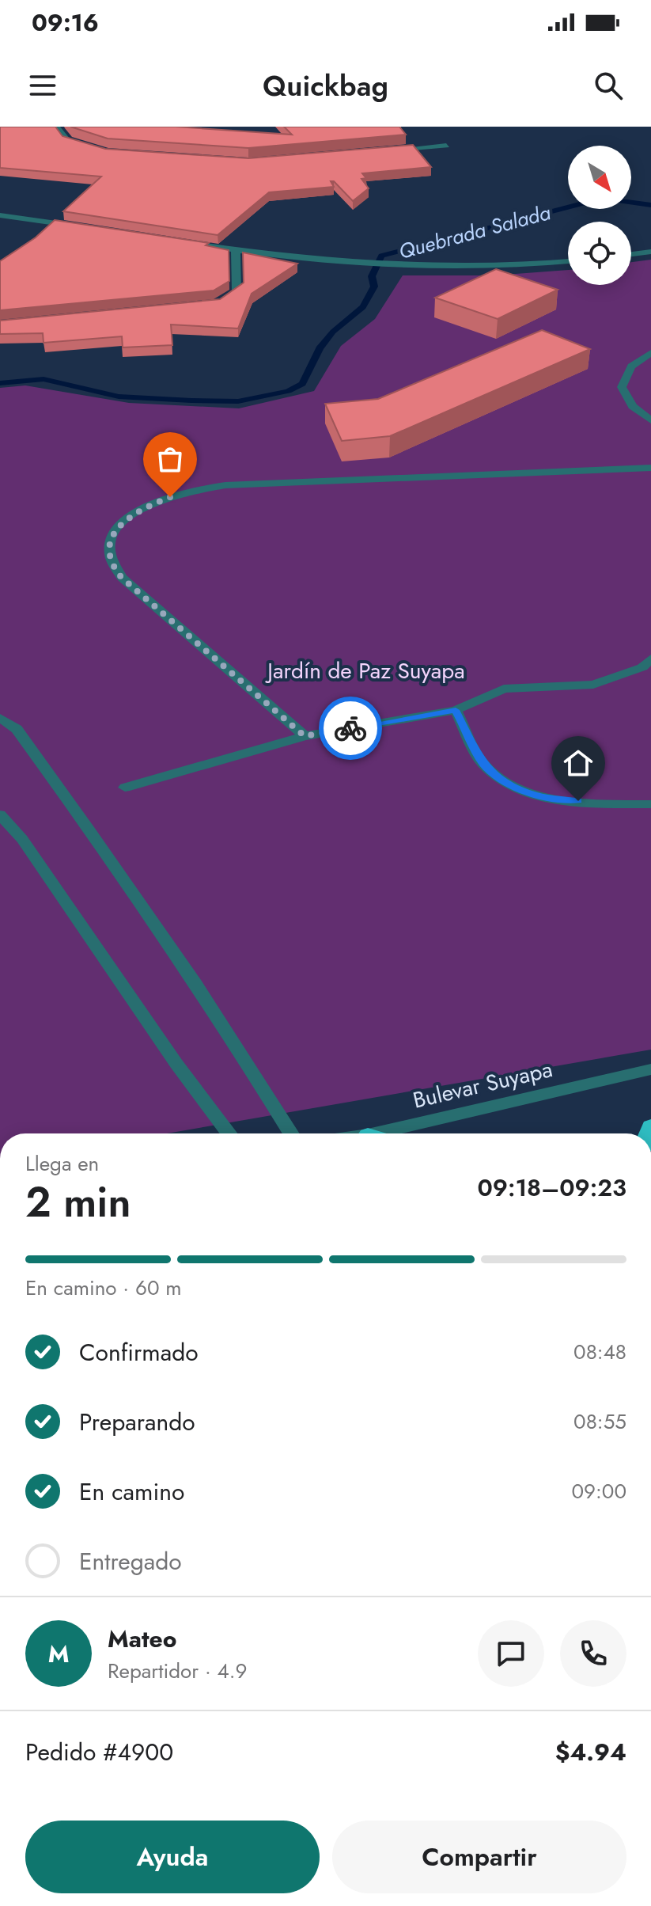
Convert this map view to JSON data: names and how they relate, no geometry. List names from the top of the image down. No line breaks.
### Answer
{"streets":{"street":["Bulevar Suyapa"]},"water":["Quebrada Salada"],"parks":["Jardín de Paz Suyapa"],"north":"bottom right","page":{"status":"09:16","header":"Quickbag","heading":["2 min","Llega en","09:18–09:23"],"panel":["Mateo","Repartidor · 4.9","Pedido #4900","$4.94"],"bar":"En camino · 60 m","list":[["Confirmado","08:48"],["Preparando","08:55"],["En camino","09:00"],"Entregado"],"round":"M","buttons":["Ayuda","Compartir"]}}
